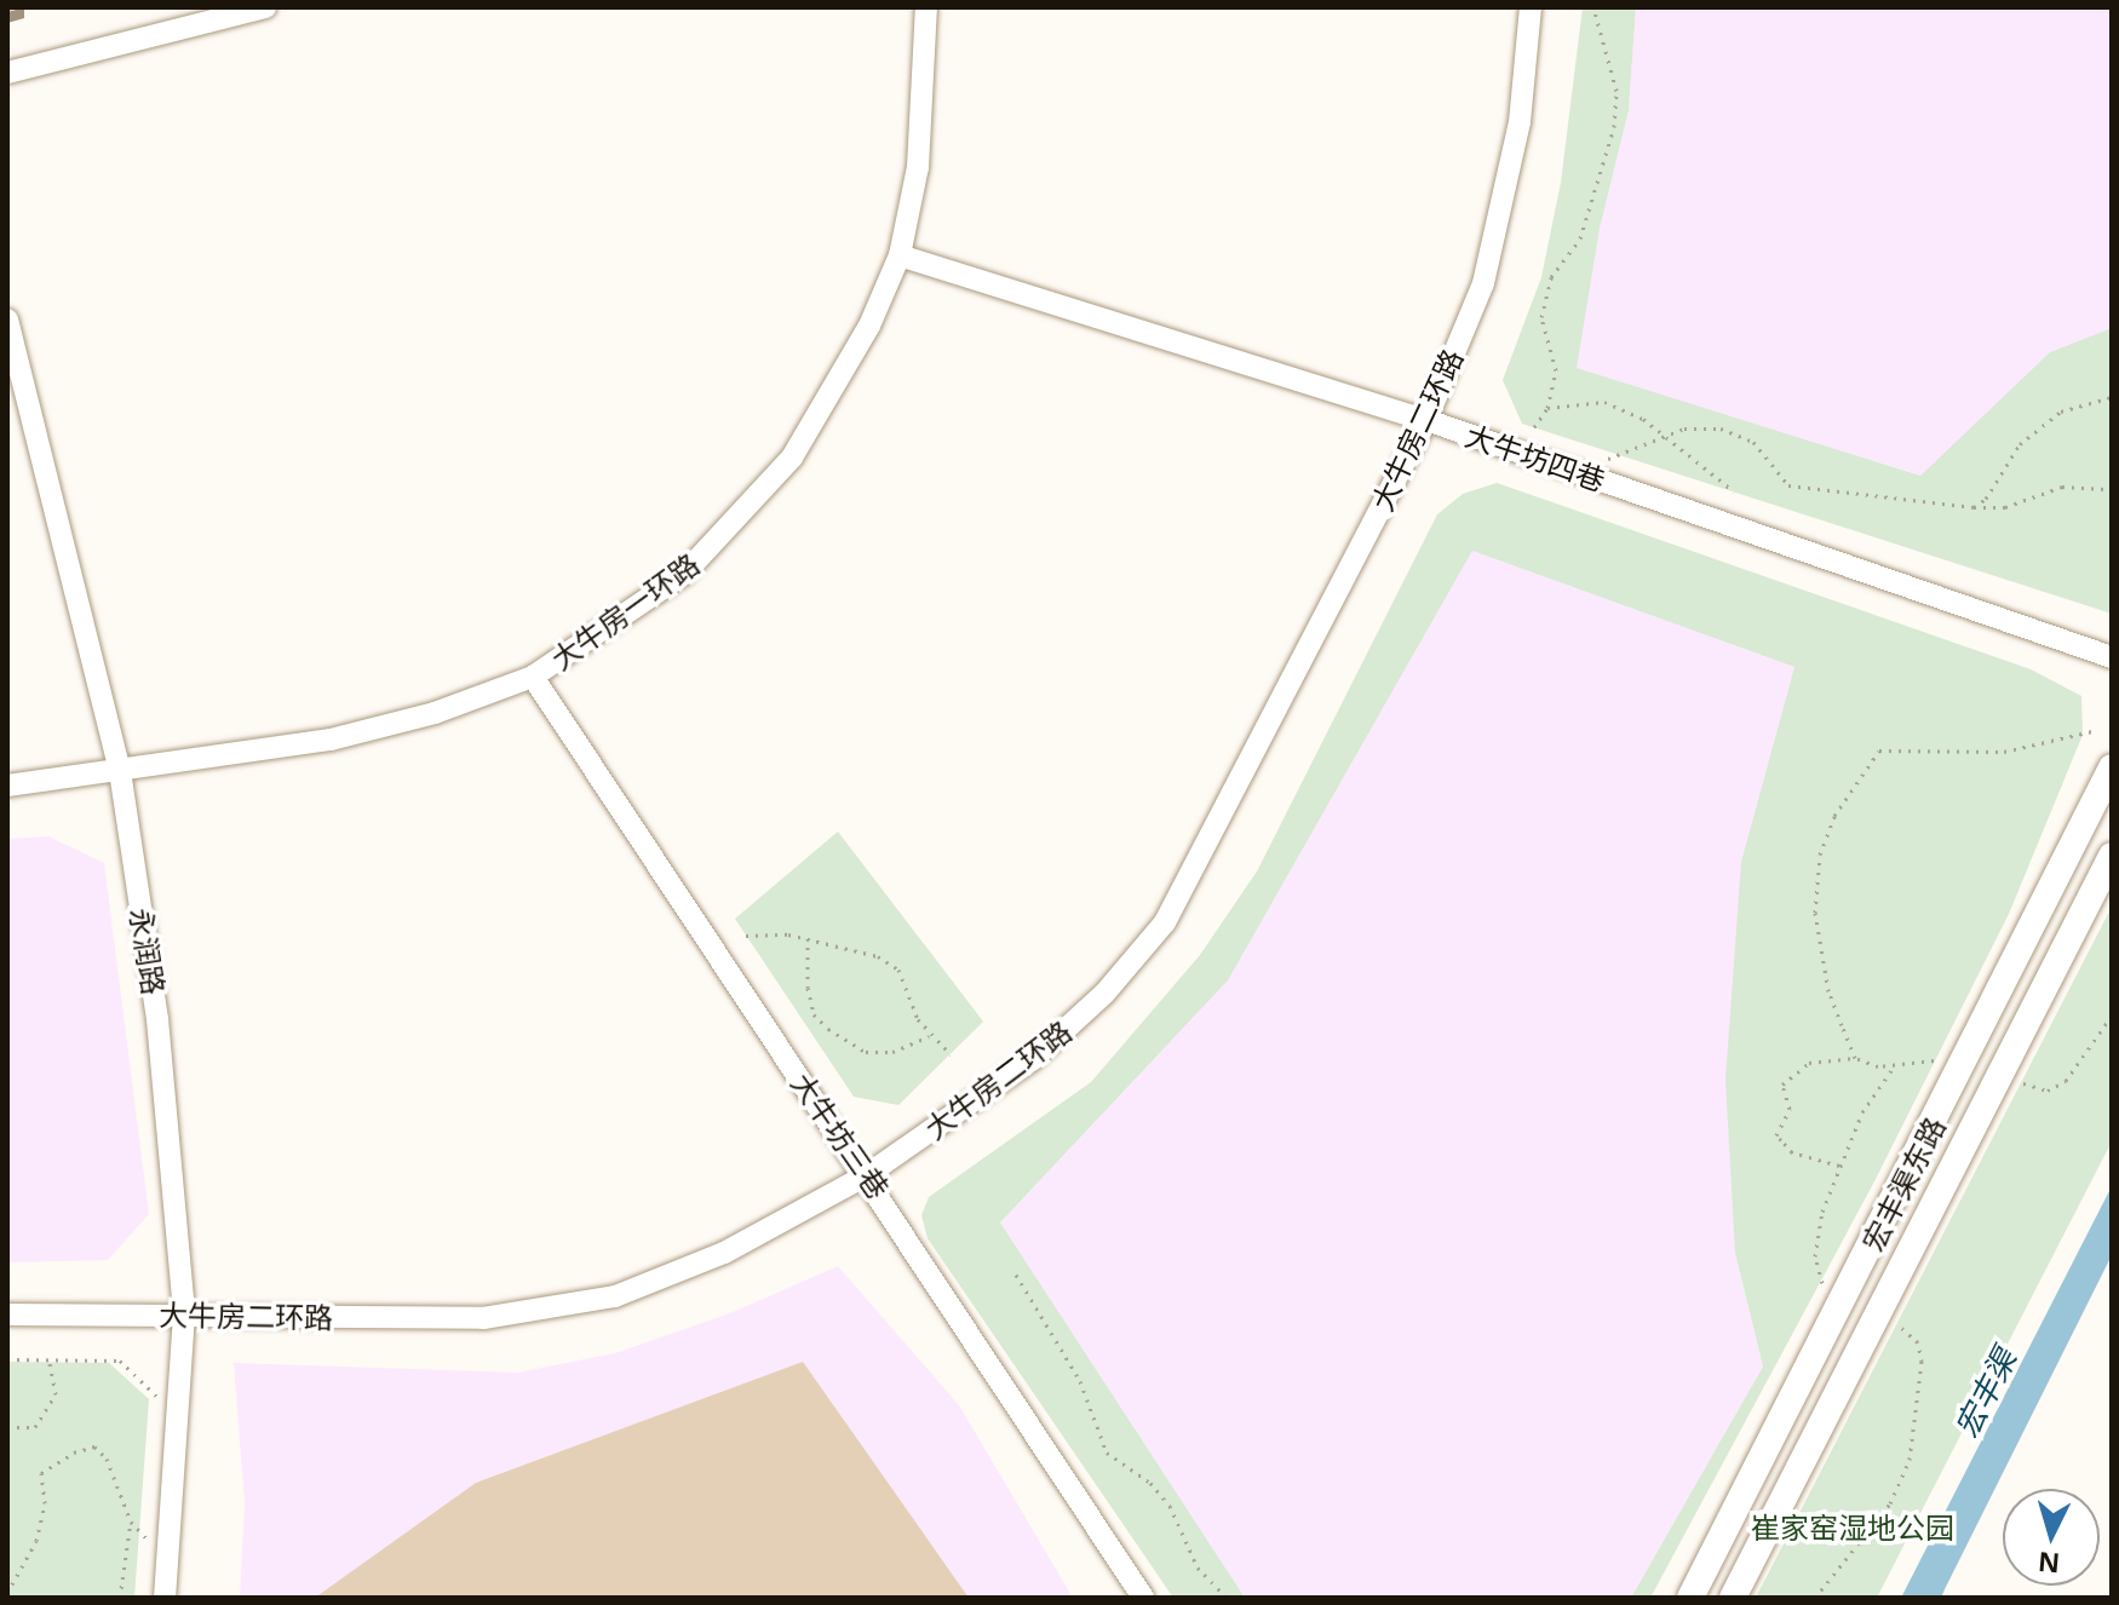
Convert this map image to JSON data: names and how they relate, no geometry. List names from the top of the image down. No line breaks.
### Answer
{"streets":{"main road":["宏丰渠东路"],"street":["大牛房二环路","大牛坊四巷","大牛房一环路","永润路","大牛坊三巷"]},"crossings":[["大牛房二环路","大牛坊四巷"],["大牛房二环路","永润路"],["大牛房二环路","大牛坊三巷"],["大牛坊四巷","大牛房一环路"],["大牛房一环路","永润路"],["大牛房一环路","大牛坊三巷"]],"water":["宏丰渠"],"parks":["崔家窑湿地公园"],"north":"bottom"}
